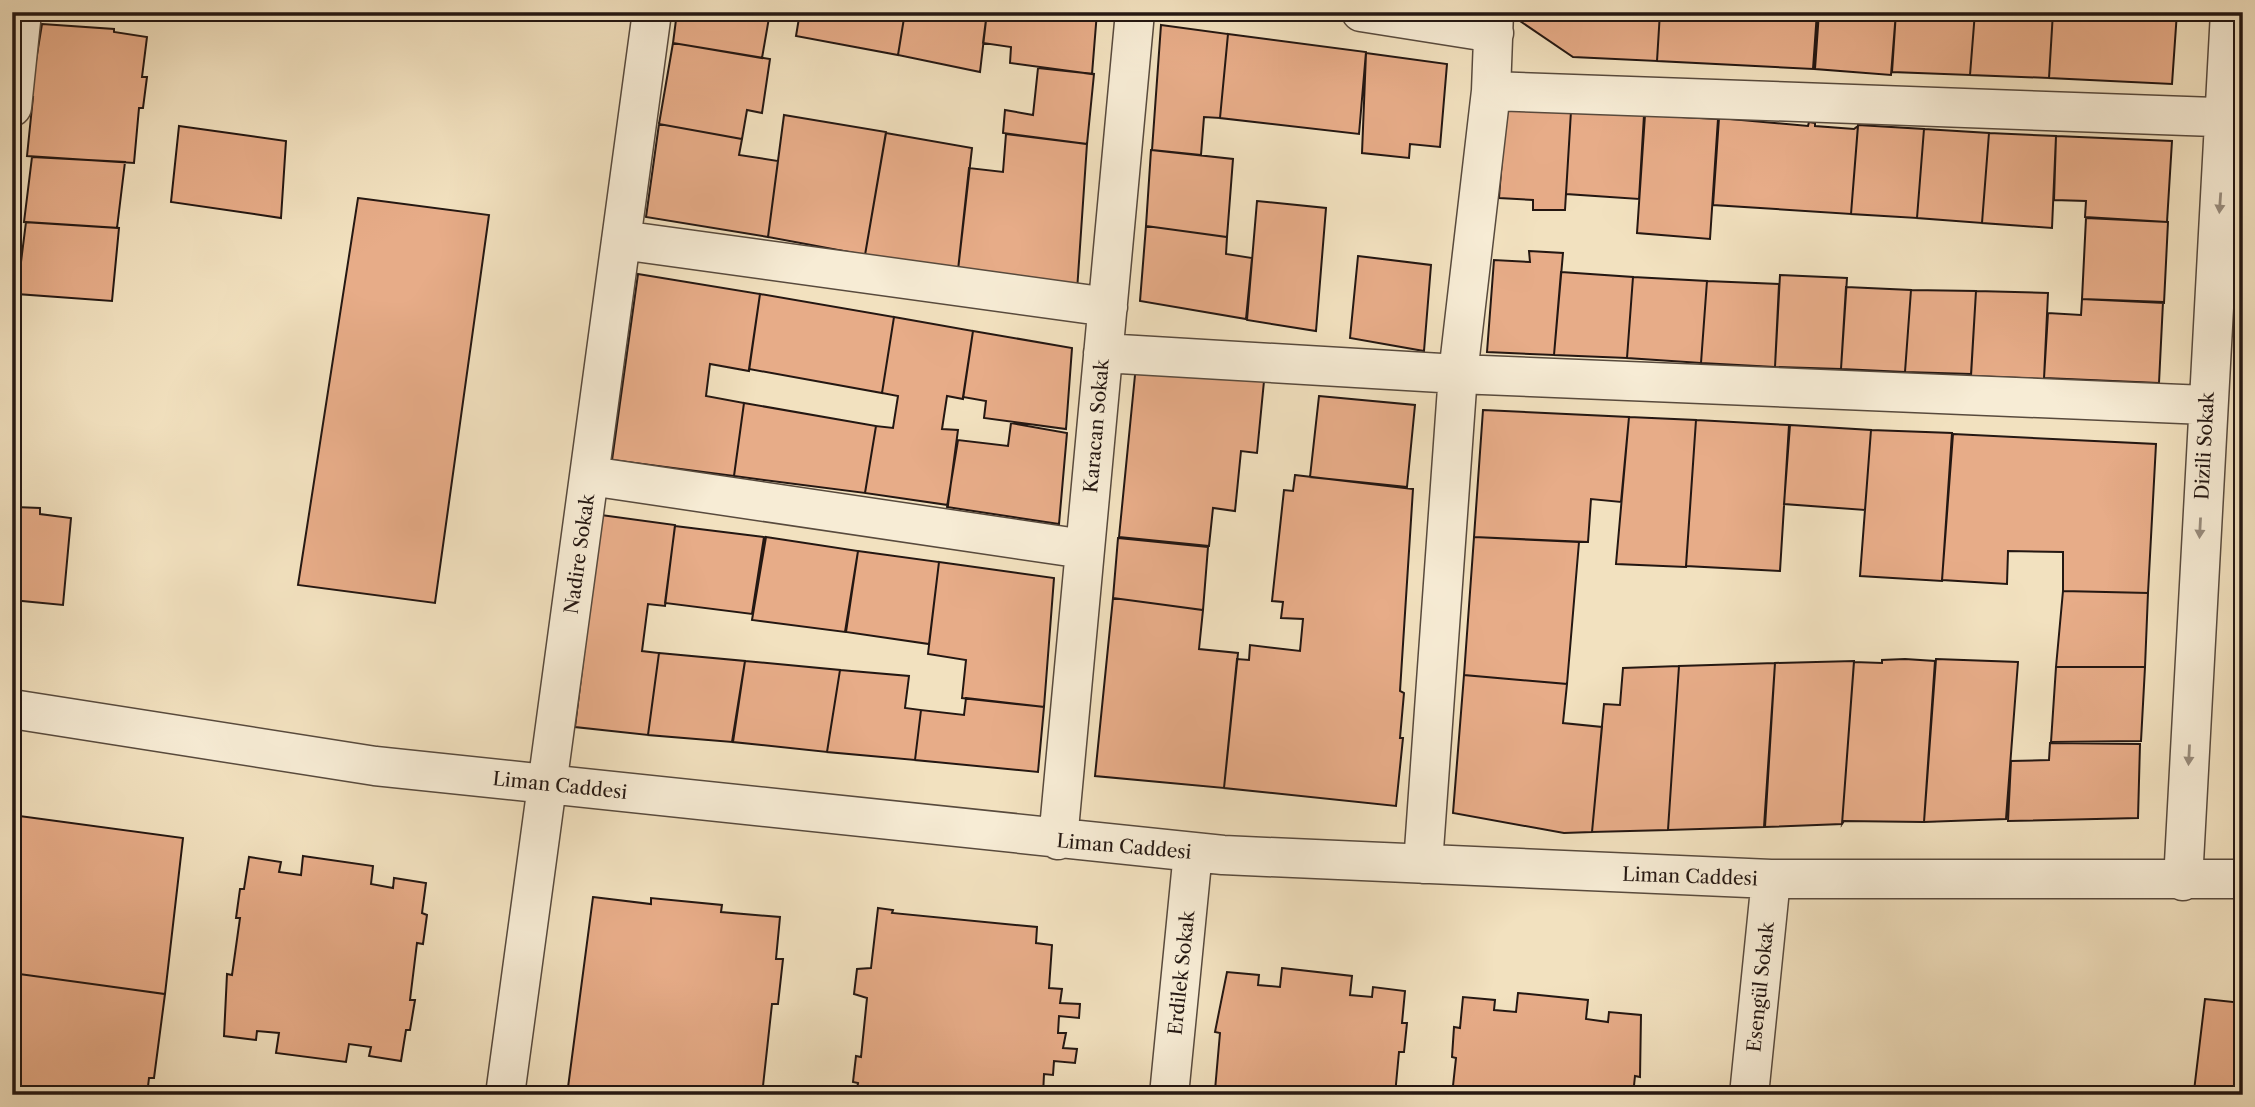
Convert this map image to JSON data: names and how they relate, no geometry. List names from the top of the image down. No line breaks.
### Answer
{"streets":{"street":["Karacan Sokak","Dizili Sokak","Nadire Sokak","Liman Caddesi","Erdilek Sokak","Esengül Sokak"]},"crossings":[["Karacan Sokak","Liman Caddesi"],["Dizili Sokak","Liman Caddesi"],["Nadire Sokak","Liman Caddesi"],["Liman Caddesi","Erdilek Sokak"],["Liman Caddesi","Esengül Sokak"]],"one_way":["Dizili Sokak"]}
